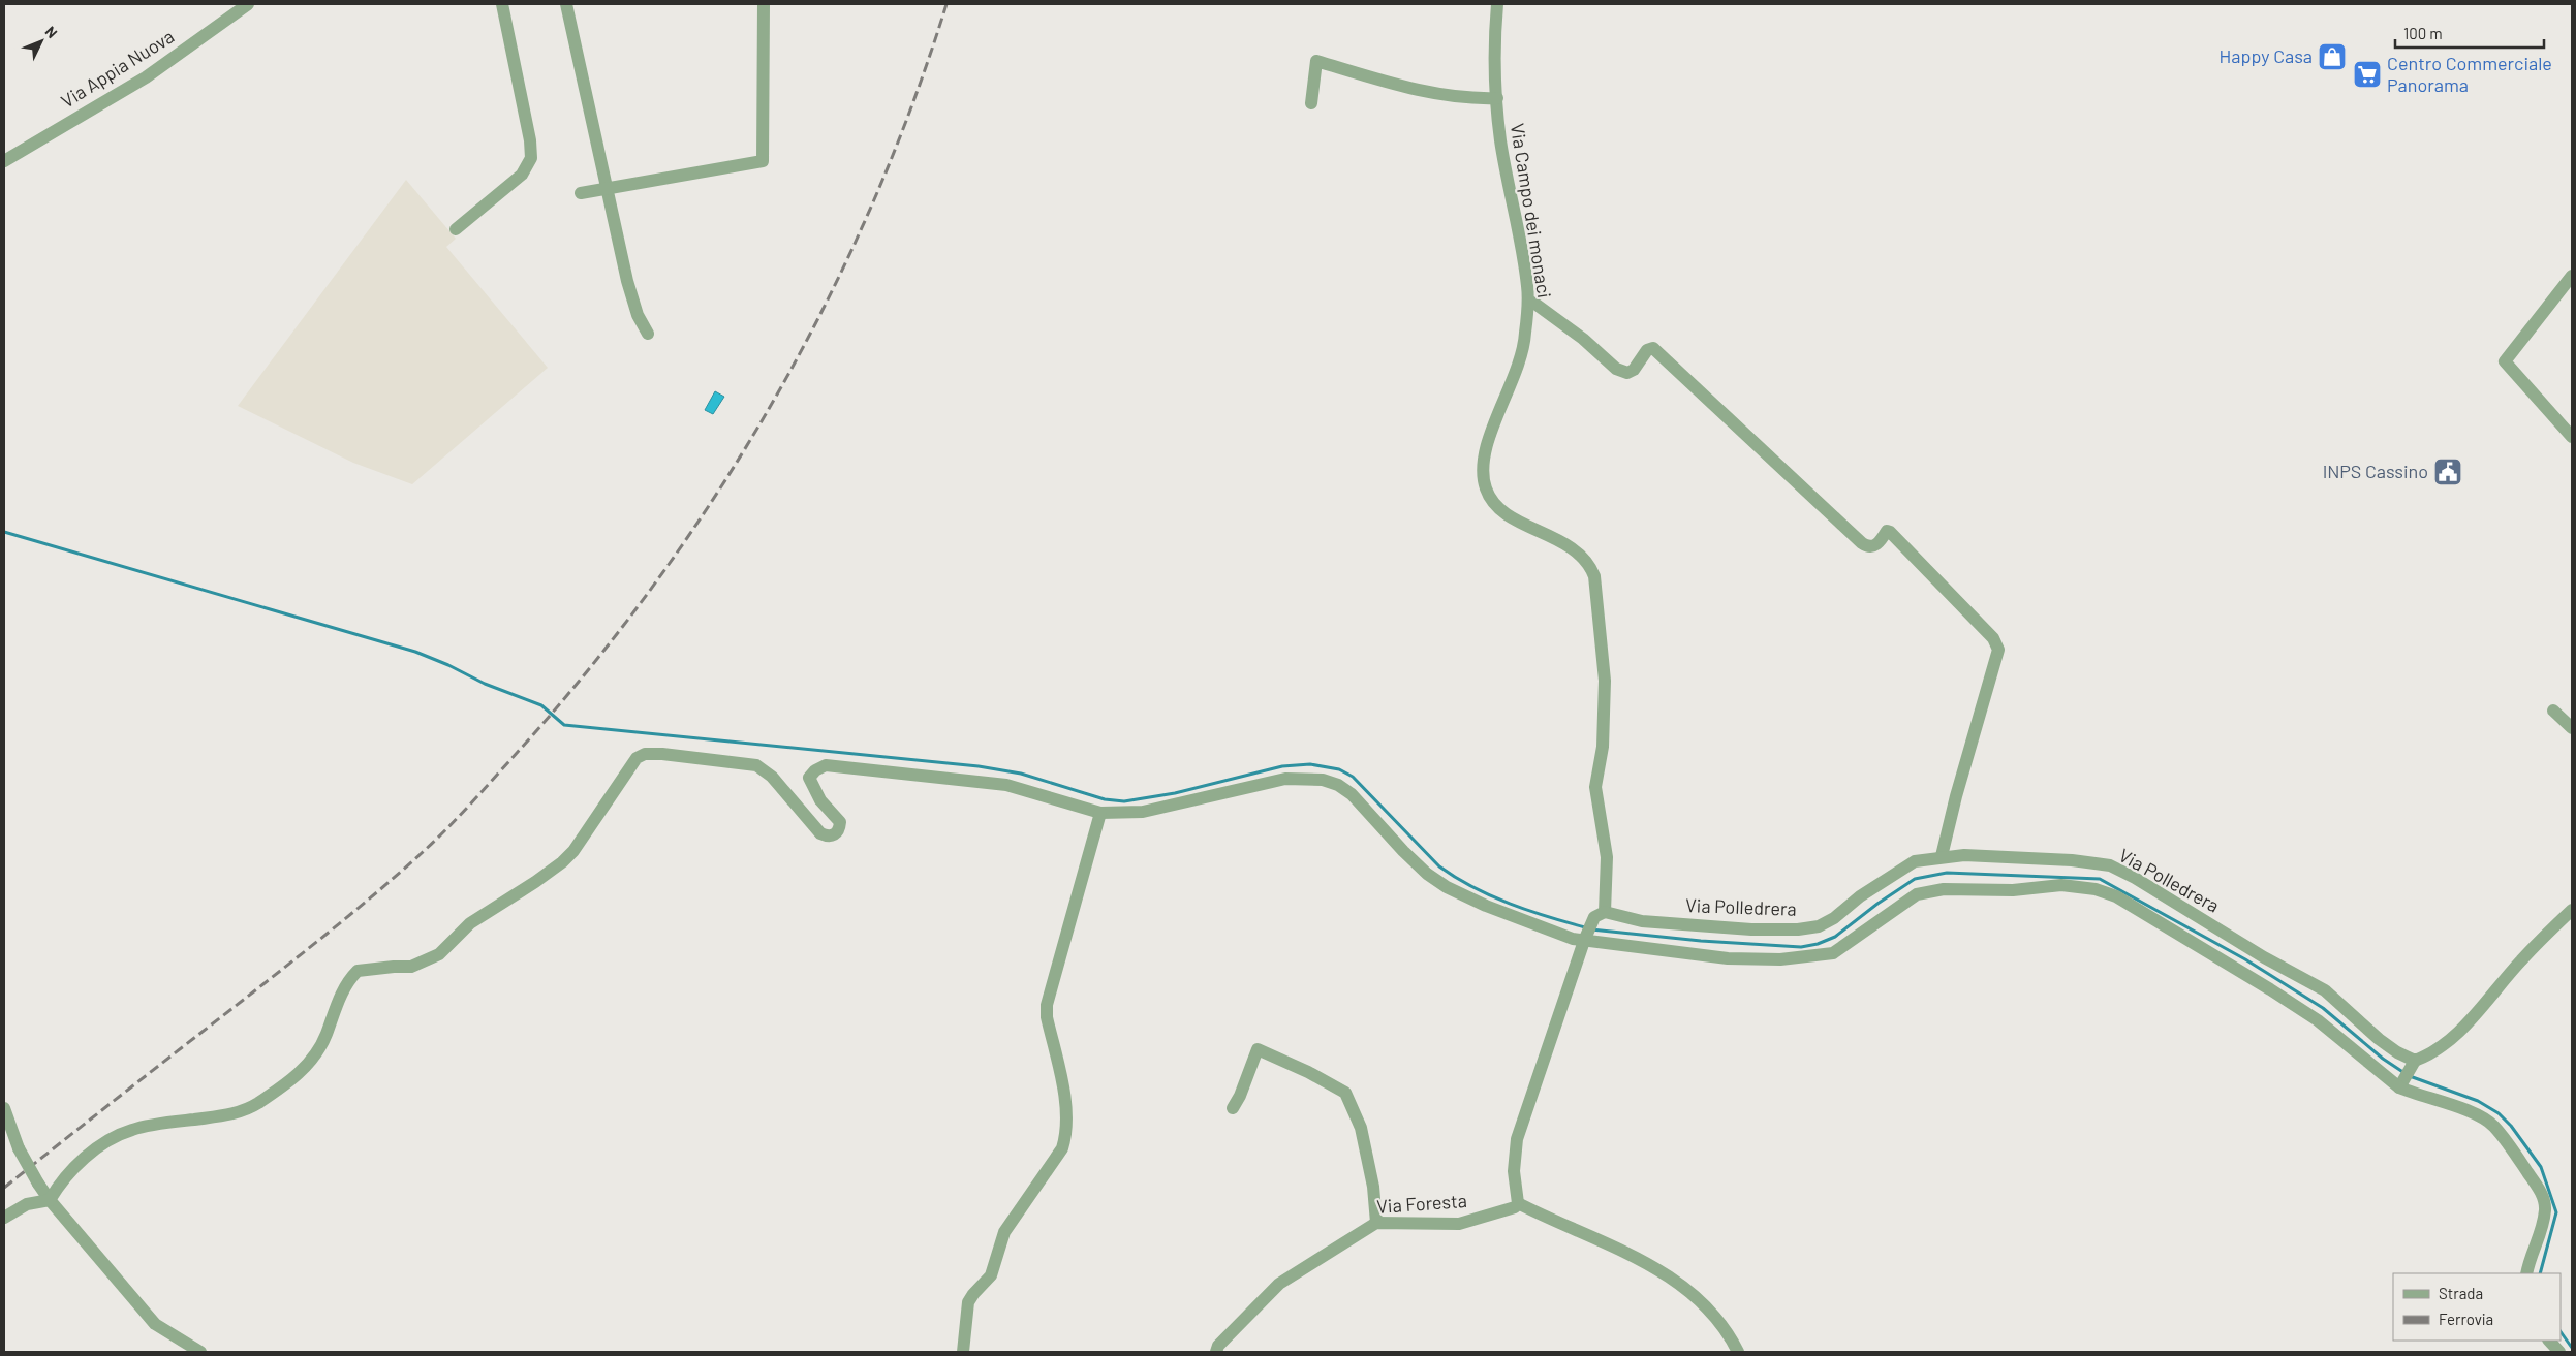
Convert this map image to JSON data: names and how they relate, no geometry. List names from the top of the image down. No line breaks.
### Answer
{"streets":{"street":["Via Appia Nuova","Via Campo dei monaci","Via Polledrera","Via Foresta"]},"crossings":[["Via Campo dei monaci","Via Polledrera"]],"places":{"shop":["Happy Casa"],"supermarket":["Centro Commerciale Panorama"],"public building":["INPS Cassino"]},"legend":["Strada","Ferrovia"],"scale_bar":"100 m","north":"top right"}
